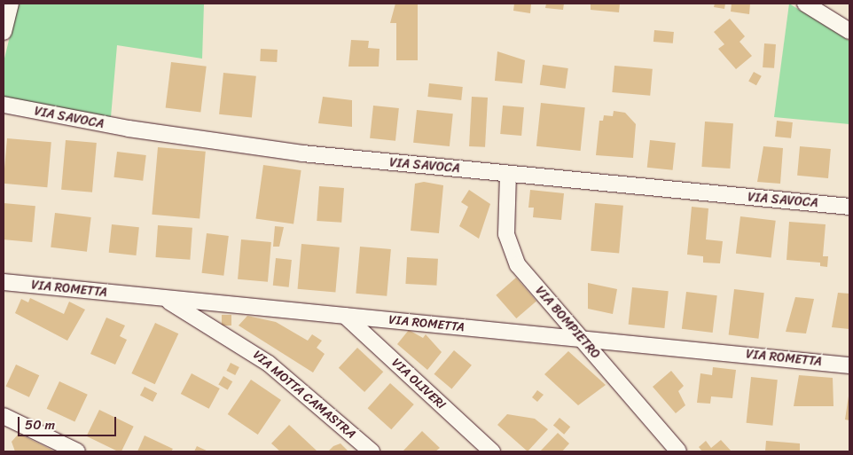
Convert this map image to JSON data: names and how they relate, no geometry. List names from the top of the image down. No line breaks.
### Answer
{"streets":{"street":["VIA SAVOCA","VIA ROMETTA","VIA BOMPIETRO","VIA OLIVERI","VIA MOTTA CAMASTRA"]},"crossings":[["VIA SAVOCA","VIA BOMPIETRO"],["VIA ROMETTA","VIA BOMPIETRO"],["VIA ROMETTA","VIA OLIVERI"],["VIA ROMETTA","VIA MOTTA CAMASTRA"]],"scale_bar":"50 m"}
